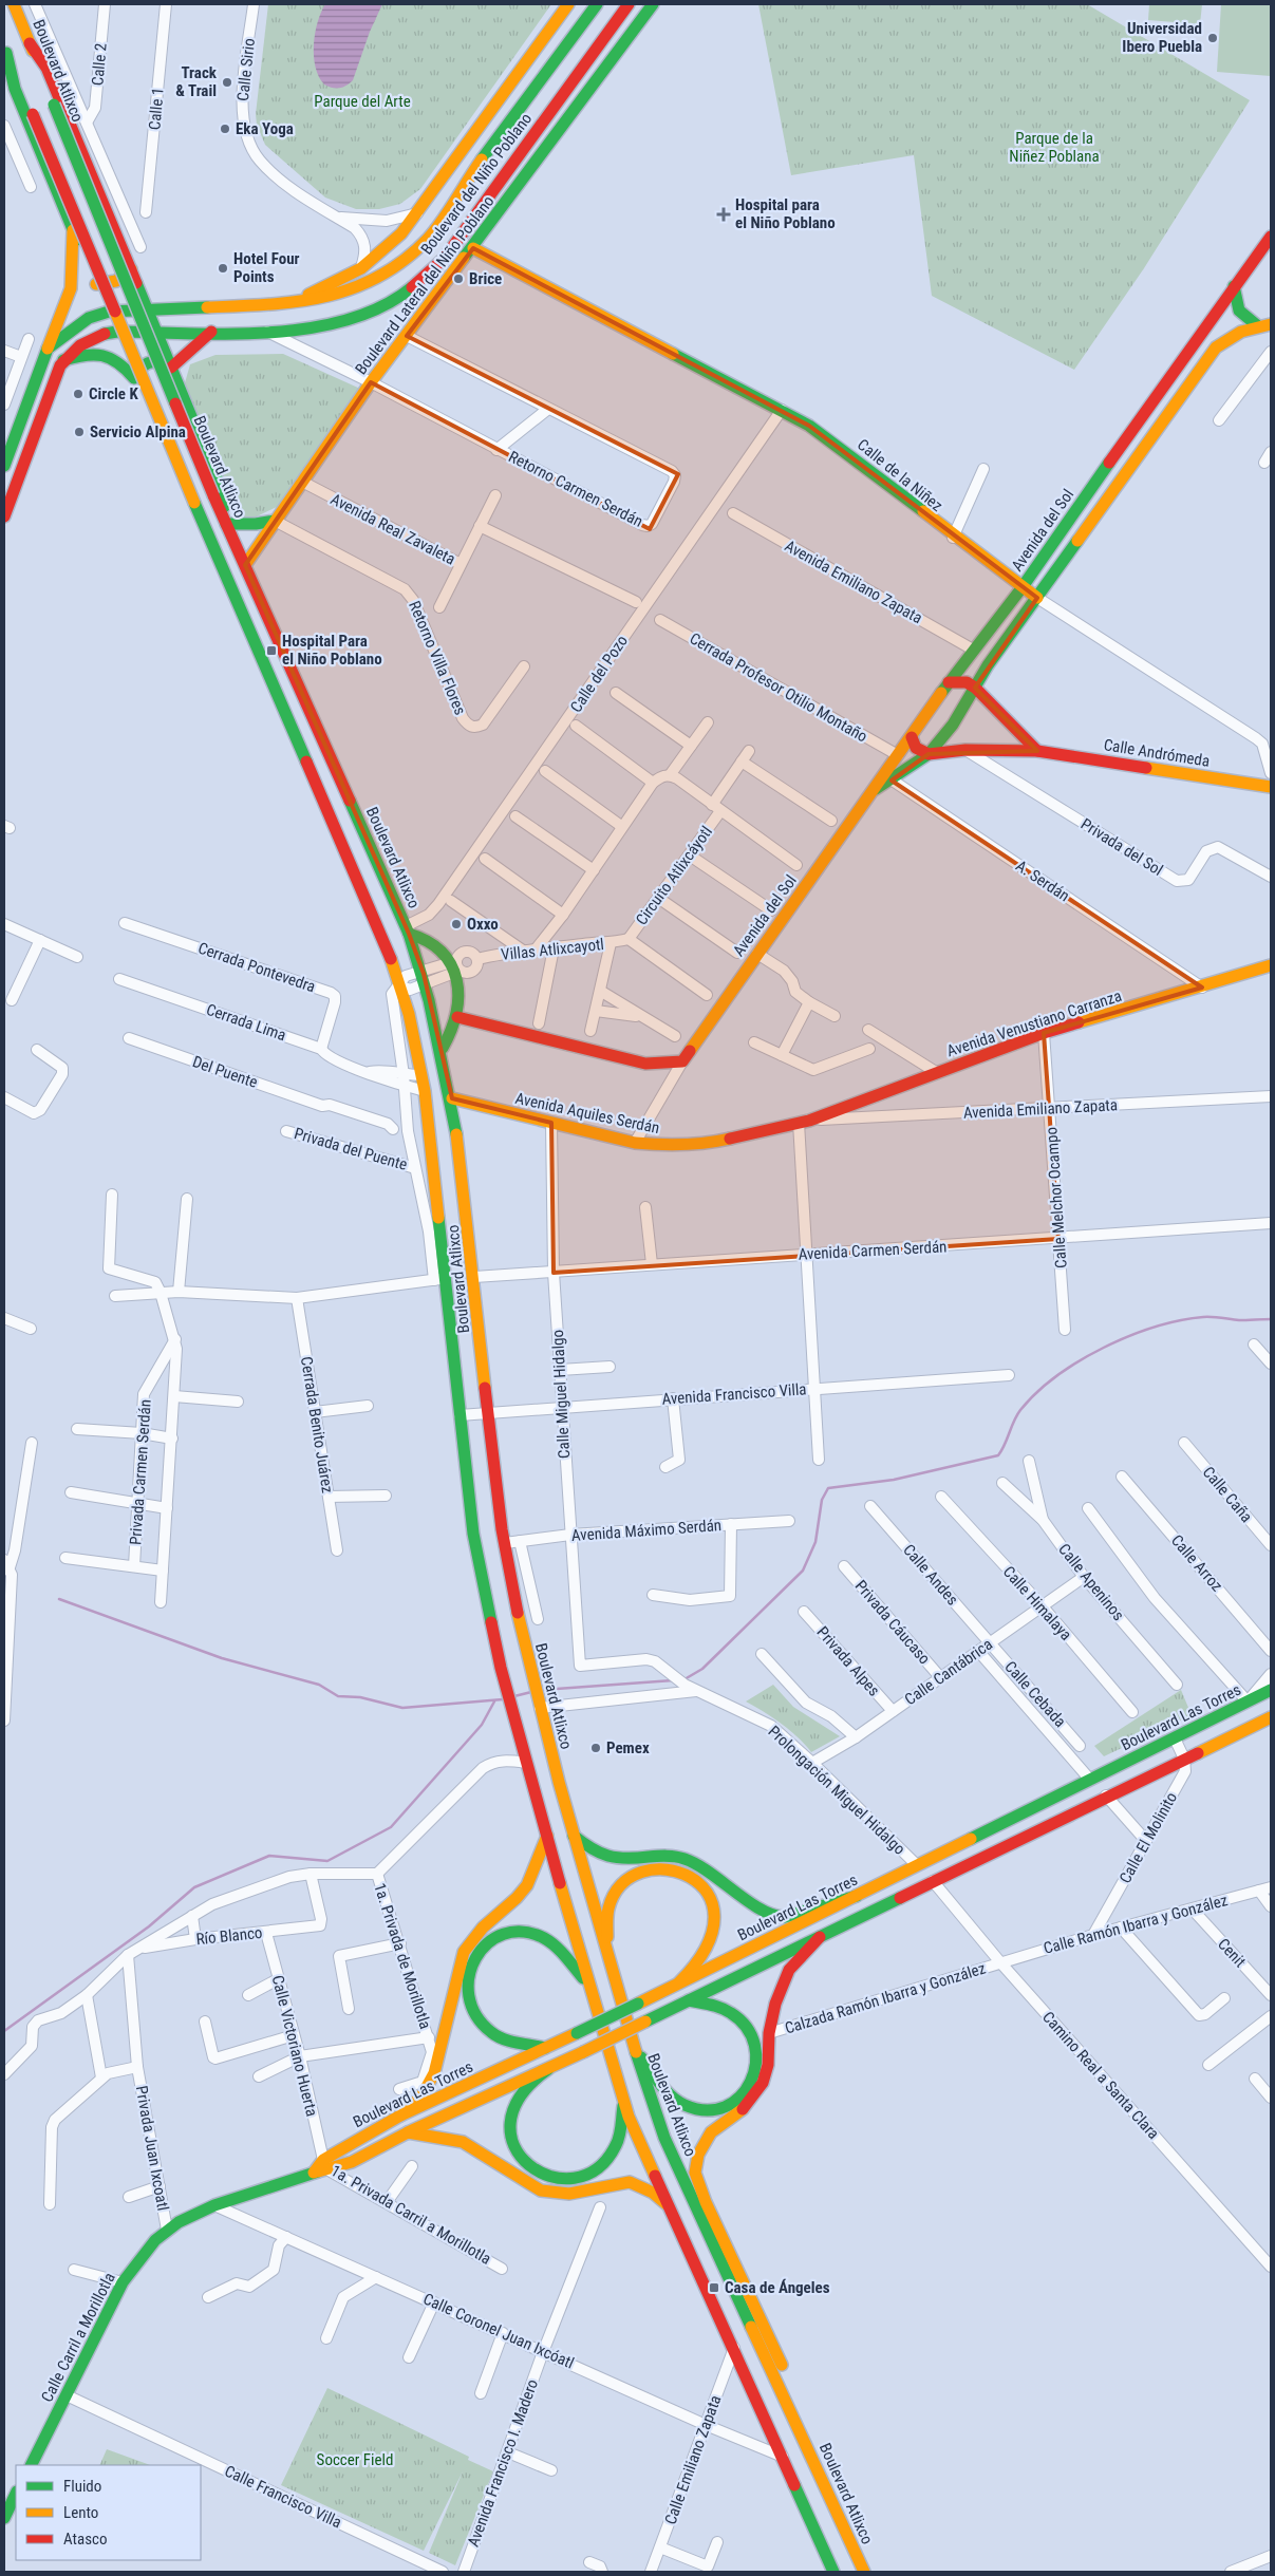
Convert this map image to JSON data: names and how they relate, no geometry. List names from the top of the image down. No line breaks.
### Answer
{"streets":{"main road":["Boulevard Atlixco","Boulevard del Niño Poblano","Boulevard Lateral del Niño Poblano","Calle de la Niñez","Avenida del Sol","Calle Andrómeda","Avenida Venustiano Carranza","Avenida Aquiles Serdán","Boulevard Las Torres","Calle Carril a Morillotla"],"street":["Calle 2","Calle Sirio","Calle 1","Retorno Carmen Serdán","Avenida Real Zavaleta","Avenida Emiliano Zapata","Retorno Villa Flores","Calle del Pozo","Cerrada Profesor Otilio Montaño","Privada del Sol","Circuito Atlixcáyotl","A. Serdán","Villas Atlixcayotl","Cerrada Pontevedra","Cerrada Lima","Del Puente","Privada del Puente","Calle Melchor Ocampo","Avenida Carmen Serdán","Calle Miguel Hidalgo","Avenida Francisco Villa","Cerrada Benito Juárez","Privada Carmen Serdán","Calle Caña","Avenida Máximo Serdán","Calle Arroz","Calle Andes","Calle Apeninos","Calle Himalaya","Privada Cáucaso","Privada Alpes","Calle Cantábrica","Calle Cebada","Prolongación Miguel Hidalgo","Calle El Molinito","Calle Ramón Ibarra y González","Río Blanco","Cenit","1a. Privada de Morillotla","Calzada Ramón Ibarra y González","Calle Victoriano Huerta","Camino Real a Santa Clara","Privada Juan Ixcoatl","1a. Privada Carril a Morillotla","Calle Coronel Juan Ixcóatl","Calle Emiliano Zapata","Avenida Francisco I. Madero","Calle Francisco Villa"]},"crossings":[["Boulevard Atlixco","Boulevard Lateral del Niño Poblano"],["Boulevard Atlixco","Calle del Pozo"],["Boulevard Atlixco","Cerrada Lima"],["Boulevard Atlixco","Avenida Aquiles Serdán"],["Boulevard Atlixco","Avenida Carmen Serdán"],["Boulevard Atlixco","Avenida Francisco Villa"],["Boulevard Atlixco","Avenida Máximo Serdán"],["Boulevard Atlixco","Calle Coronel Juan Ixcóatl"],["Boulevard Atlixco","Calle Emiliano Zapata"],["Boulevard del Niño Poblano","Retorno Carmen Serdán"],["Boulevard Lateral del Niño Poblano","Calle de la Niñez"],["Boulevard Lateral del Niño Poblano","Retorno Carmen Serdán"],["Boulevard Lateral del Niño Poblano","Avenida Real Zavaleta"],["Boulevard Lateral del Niño Poblano","Retorno Villa Flores"],["Calle de la Niñez","Avenida del Sol"],["Calle de la Niñez","Calle del Pozo"],["Avenida del Sol","Avenida Emiliano Zapata"],["Avenida del Sol","Cerrada Profesor Otilio Montaño"],["Avenida del Sol","Calle Andrómeda"],["Avenida del Sol","A. Serdán"],["Avenida del Sol","Avenida Aquiles Serdán"],["Avenida Emiliano Zapata","Avenida Venustiano Carranza"],["Avenida Emiliano Zapata","Avenida Aquiles Serdán"],["Avenida Emiliano Zapata","Calle Melchor Ocampo"],["Calle Andrómeda","Privada del Sol"],["Circuito Atlixcáyotl","Villas Atlixcayotl"],["A. Serdán","Avenida Venustiano Carranza"],["Cerrada Pontevedra","Cerrada Lima"],["Avenida Venustiano Carranza","Avenida Aquiles Serdán"],["Avenida Venustiano Carranza","Calle Melchor Ocampo"],["Avenida Aquiles Serdán","Calle Miguel Hidalgo"],["Calle Melchor Ocampo","Avenida Carmen Serdán"],["Avenida Carmen Serdán","Calle Miguel Hidalgo"],["Calle Miguel Hidalgo","Avenida Francisco Villa"],["Calle Miguel Hidalgo","Avenida Máximo Serdán"],["Calle Miguel Hidalgo","Prolongación Miguel Hidalgo"],["Calle Andes","Calle Cantábrica"],["Calle Andes","Calle Cebada"],["Calle Apeninos","Calle Cantábrica"],["Calle Himalaya","Calle Cantábrica"],["Privada Cáucaso","Calle Cantábrica"],["Privada Alpes","Calle Cantábrica"],["Calle Cantábrica","Calle Cebada"],["Calle Cantábrica","Prolongación Miguel Hidalgo"],["Boulevard Las Torres","Prolongación Miguel Hidalgo"],["Boulevard Las Torres","Calle El Molinito"],["Boulevard Las Torres","Calle Victoriano Huerta"],["Boulevard Las Torres","Camino Real a Santa Clara"],["Boulevard Las Torres","1a. Privada Carril a Morillotla"],["Boulevard Las Torres","Calle Carril a Morillotla"],["Calle El Molinito","Calle Ramón Ibarra y González"],["Calle Ramón Ibarra y González","Cenit"],["Calle Ramón Ibarra y González","Calzada Ramón Ibarra y González"],["Calle Ramón Ibarra y González","Camino Real a Santa Clara"],["Río Blanco","Calle Victoriano Huerta"],["Calzada Ramón Ibarra y González","Camino Real a Santa Clara"],["Calle Victoriano Huerta","1a. Privada Carril a Morillotla"],["Privada Juan Ixcoatl","Calle Carril a Morillotla"],["1a. Privada Carril a Morillotla","Calle Carril a Morillotla"],["Calle Coronel Juan Ixcóatl","Calle Carril a Morillotla"],["Calle Coronel Juan Ixcóatl","Calle Emiliano Zapata"],["Calle Coronel Juan Ixcóatl","Avenida Francisco I. Madero"],["Calle Carril a Morillotla","Calle Francisco Villa"]],"parks":["Parque del Arte","Parque de la Niñez Poblana","Soccer Field"],"places":{"other":["Universidad Ibero Puebla","Track & Trail","Eka Yoga","Hotel Four Points","Brice","Circle K","Servicio Alpina","Oxxo","Pemex"],"health":["Hospital para el Niño Poblano"],"transit":["Hospital Para el Niño Poblano","Casa de Ángeles"]},"legend":["Fluido","Lento","Atasco"]}
